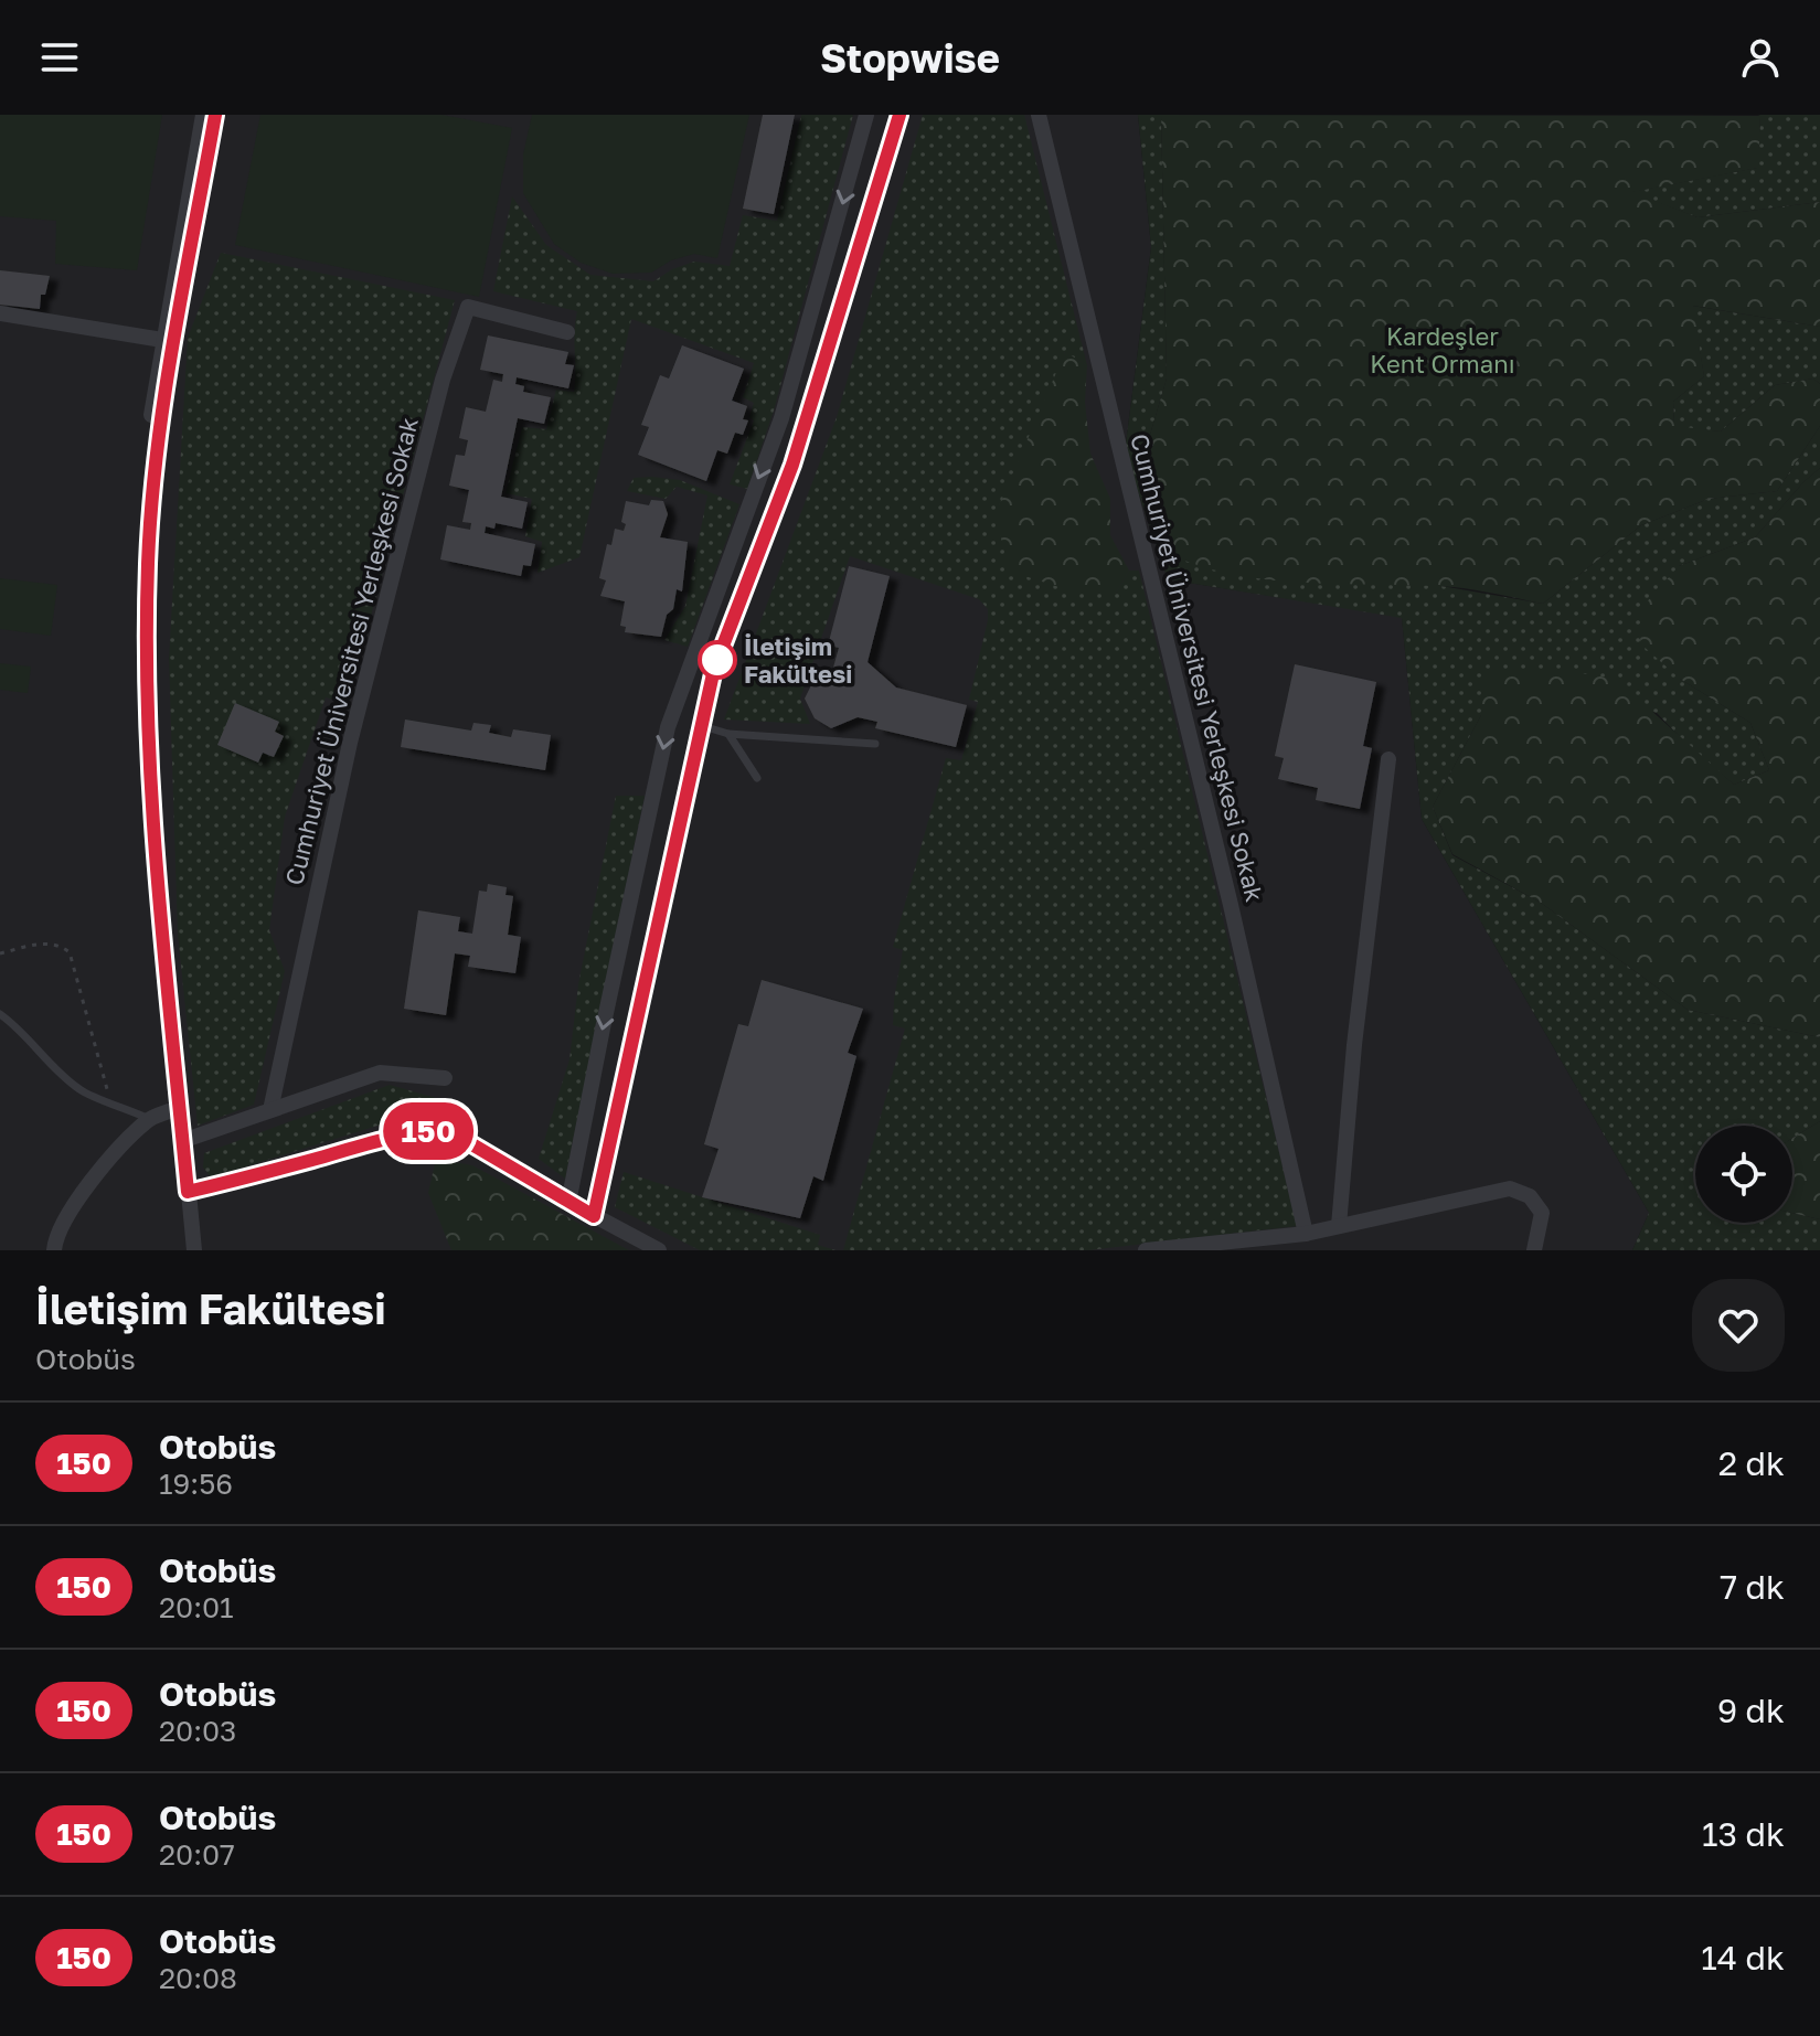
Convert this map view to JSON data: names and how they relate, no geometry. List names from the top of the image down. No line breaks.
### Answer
{"streets":{"street":["Cumhuriyet Üniversitesi Yerleşkesi Sokak"]},"parks":["Kardeşler Kent Ormanı"],"places":["İletişim Fakültesi"],"lines":["bus line 150"],"page":{"header":"Stopwise","on_map":"150","heading":["İletişim Fakültesi","Otobüs"],"list":[{"mark":"150","name":"Otobüs","note":"19:56","value":"2 dk"},{"mark":"150","name":"Otobüs","note":"20:01","value":"7 dk"},{"mark":"150","name":"Otobüs","note":"20:03","value":"9 dk"},{"mark":"150","name":"Otobüs","note":"20:07","value":"13 dk"},{"mark":"150","name":"Otobüs","note":"20:08","value":"14 dk"}]}}
